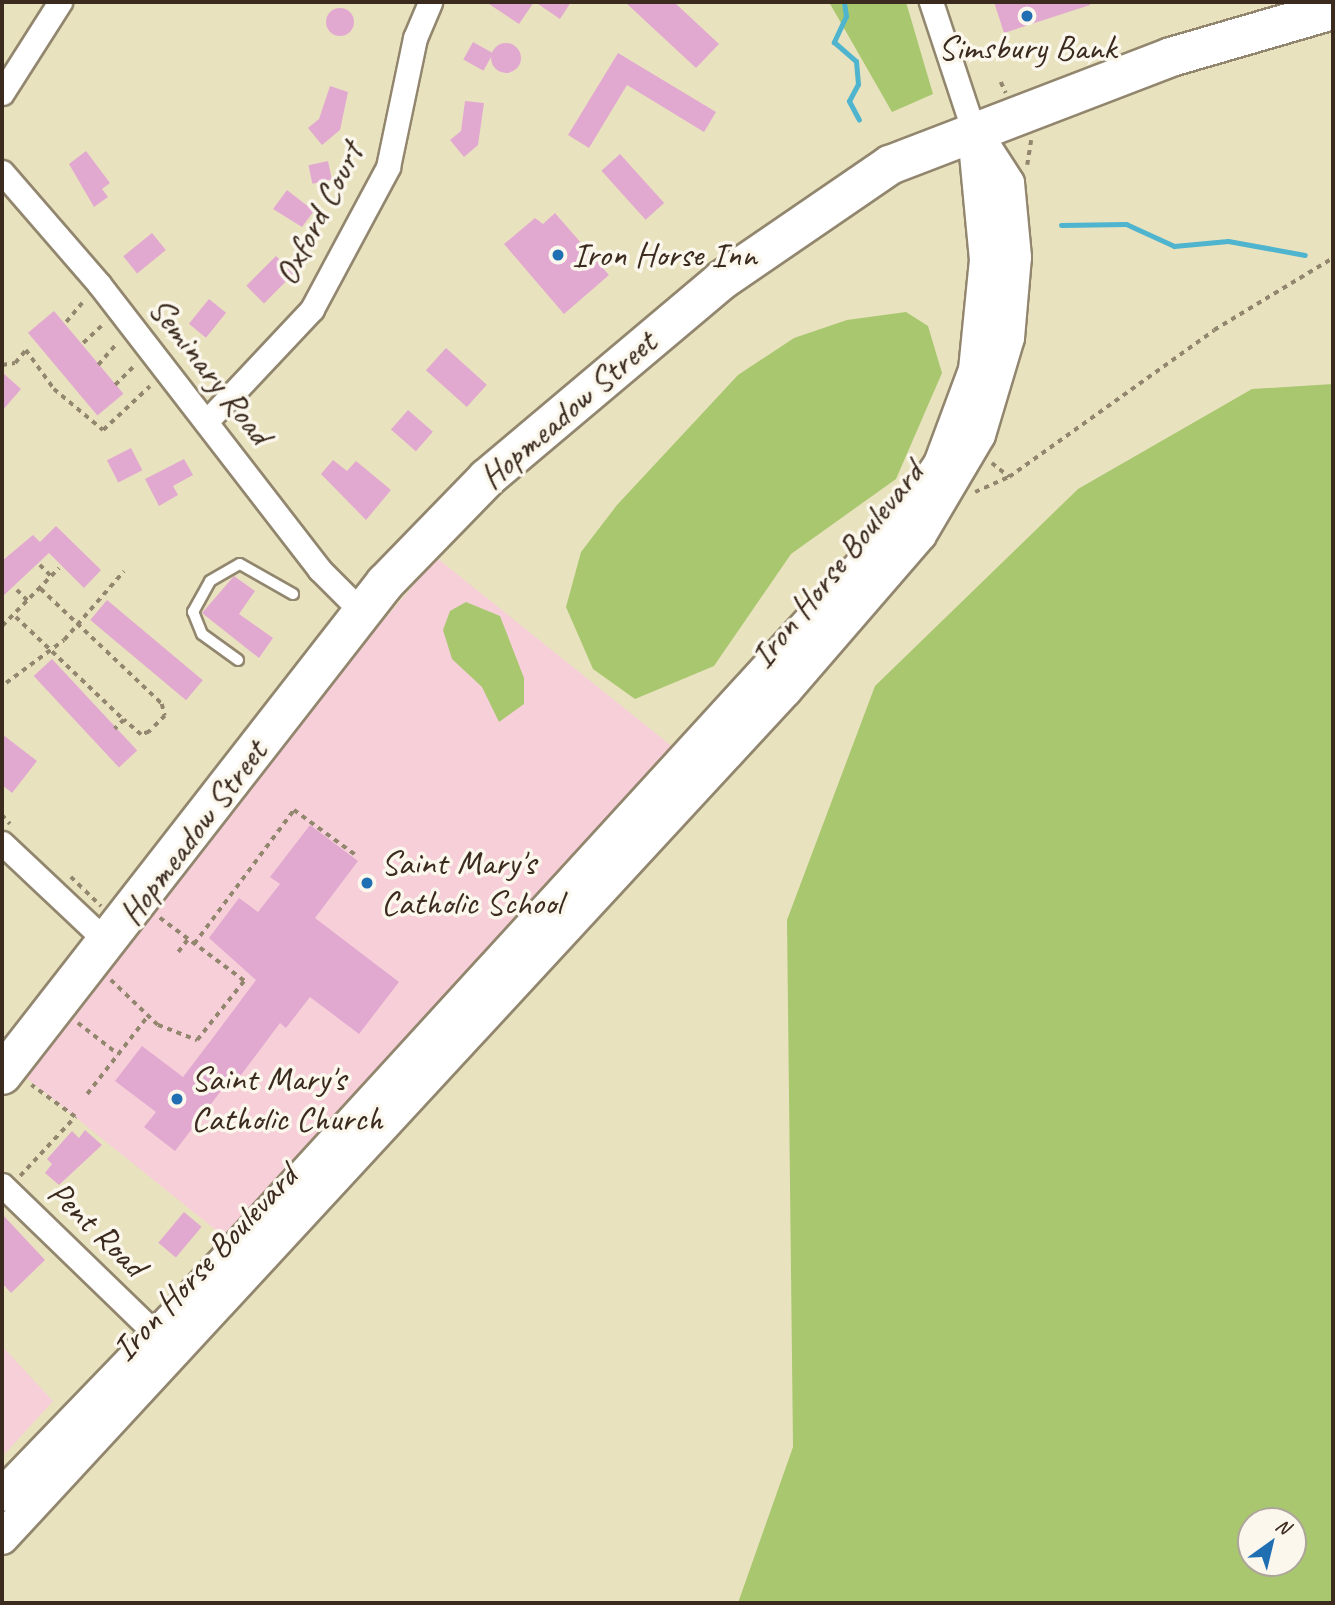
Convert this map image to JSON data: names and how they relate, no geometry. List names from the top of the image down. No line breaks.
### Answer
{"streets":{"highway":["Hopmeadow Street"],"street":["Oxford Court","Seminary Road","Iron Horse Boulevard","Pent Road"]},"crossings":[["Oxford Court","Seminary Road"],["Seminary Road","Hopmeadow Street"],["Hopmeadow Street","Iron Horse Boulevard"],["Iron Horse Boulevard","Pent Road"]],"places":["Simsbury Bank","Iron Horse Inn","Saint Mary's Catholic School","Saint Mary's Catholic Church"],"north":"top right"}
